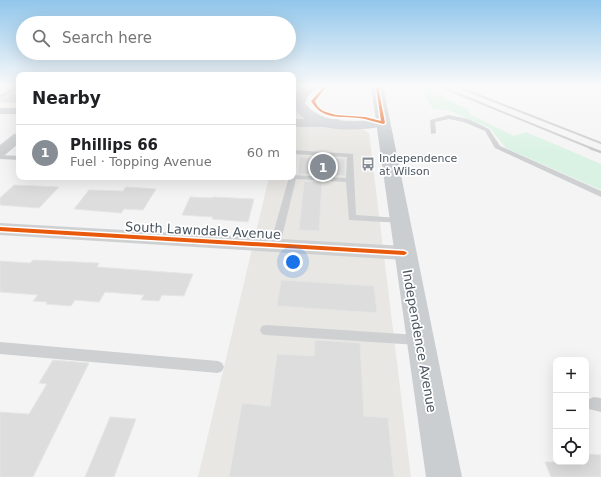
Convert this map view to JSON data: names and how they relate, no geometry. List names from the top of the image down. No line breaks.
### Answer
{"streets":{"main road":["Independence Avenue"],"street":["South Lawndale Avenue"]},"crossings":[["South Lawndale Avenue","Independence Avenue"]],"places":{"bus stop":["Independence at Wilson"]},"page":{"search":"Search here","heading":"Nearby","list":[{"mark":"1","name":"Phillips 66","note":"Fuel · Topping Avenue","value":"60 m"}],"pins":"1","map_buttons":["+","−"]}}
